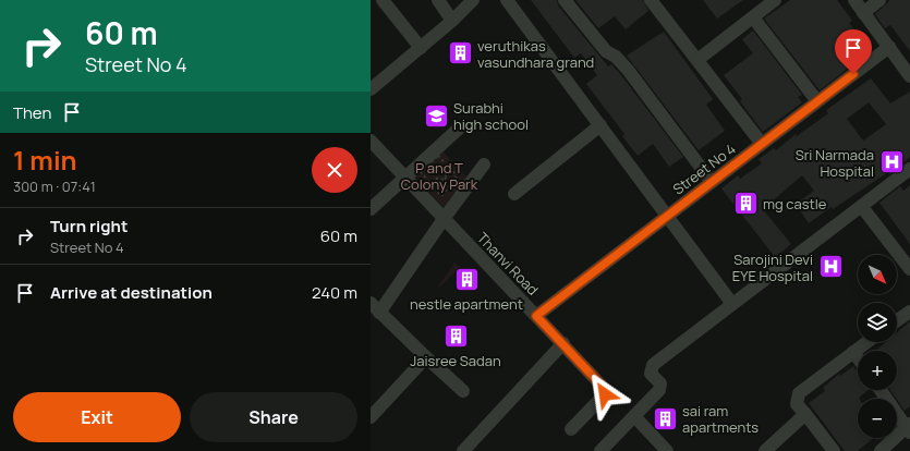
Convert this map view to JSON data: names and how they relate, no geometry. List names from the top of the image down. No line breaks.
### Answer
{"streets":{"street":["Street No 4","Thanvi Road"]},"crossings":[["Street No 4","Thanvi Road"]],"parks":["P and T Colony Park"],"places":{"building":["veruthikas vasundhara grand","mg castle","nestle apartment","Jaisree Sadan","sai ram apartments"],"school or university":["Surabhi high school"],"hospital":["Sri Narmada Hospital","Sarojini Devi EYE Hospital"]},"north":"bottom right","page":{"turn":["60 m","Street No 4"],"then":"Then","heading":["1 min","300 m · 07:41"],"list":[{"name":"Turn right","note":"Street No 4","value":"60 m"},{"name":"Arrive at destination","value":"240 m"}],"map_buttons":["+","−"],"buttons":["Exit","Share"]}}
